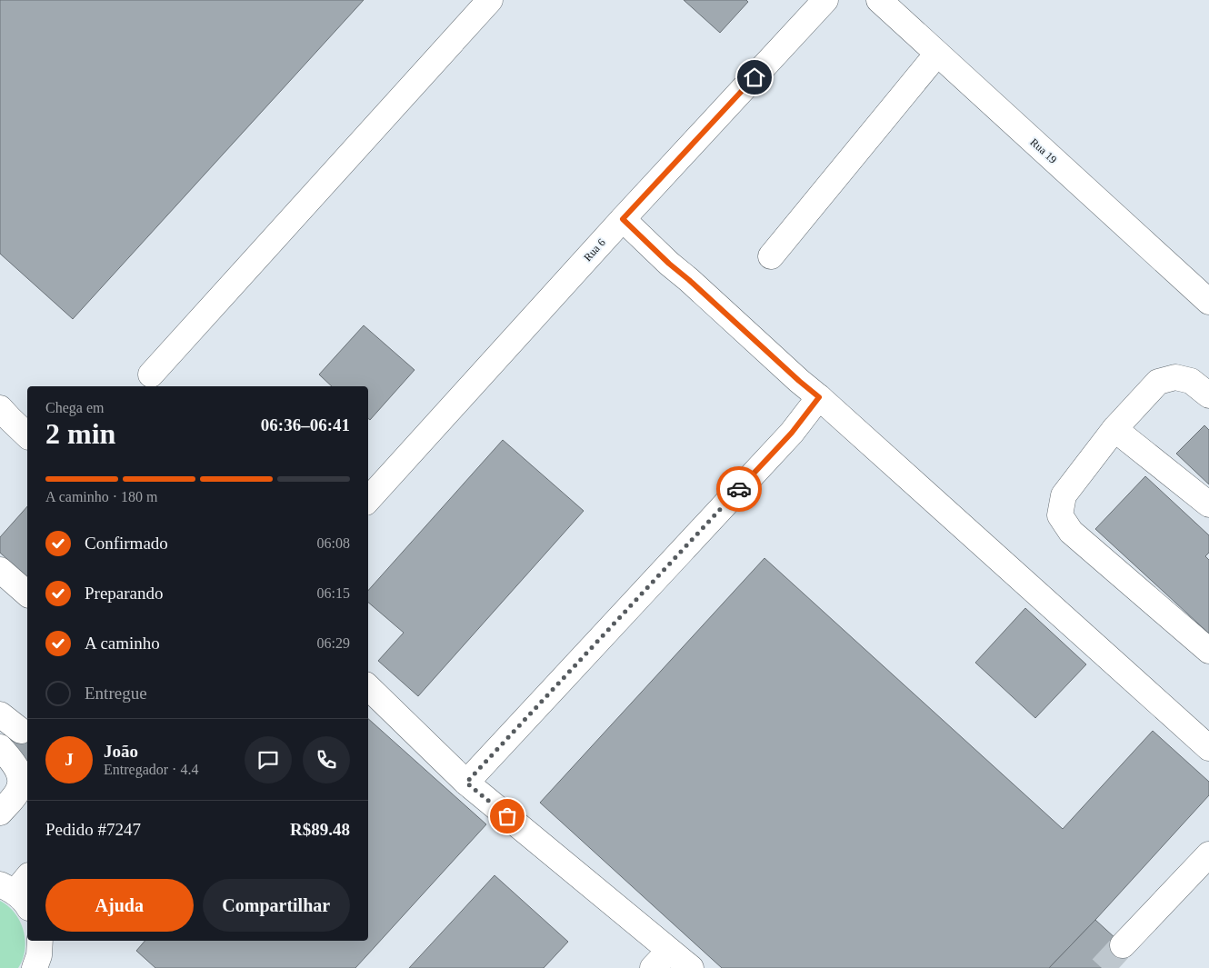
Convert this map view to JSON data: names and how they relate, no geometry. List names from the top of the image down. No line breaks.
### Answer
{"streets":{"street":["Rua 19","Rua 6"]},"page":{"heading":["2 min","Chega em","06:36–06:41"],"panel":["João","Entregador · 4.4","Pedido #7247","R$89.48"],"bar":"A caminho · 180 m","list":[["Confirmado","06:08"],["Preparando","06:15"],["A caminho","06:29"],"Entregue"],"round":"J","buttons":["Ajuda","Compartilhar"]}}
